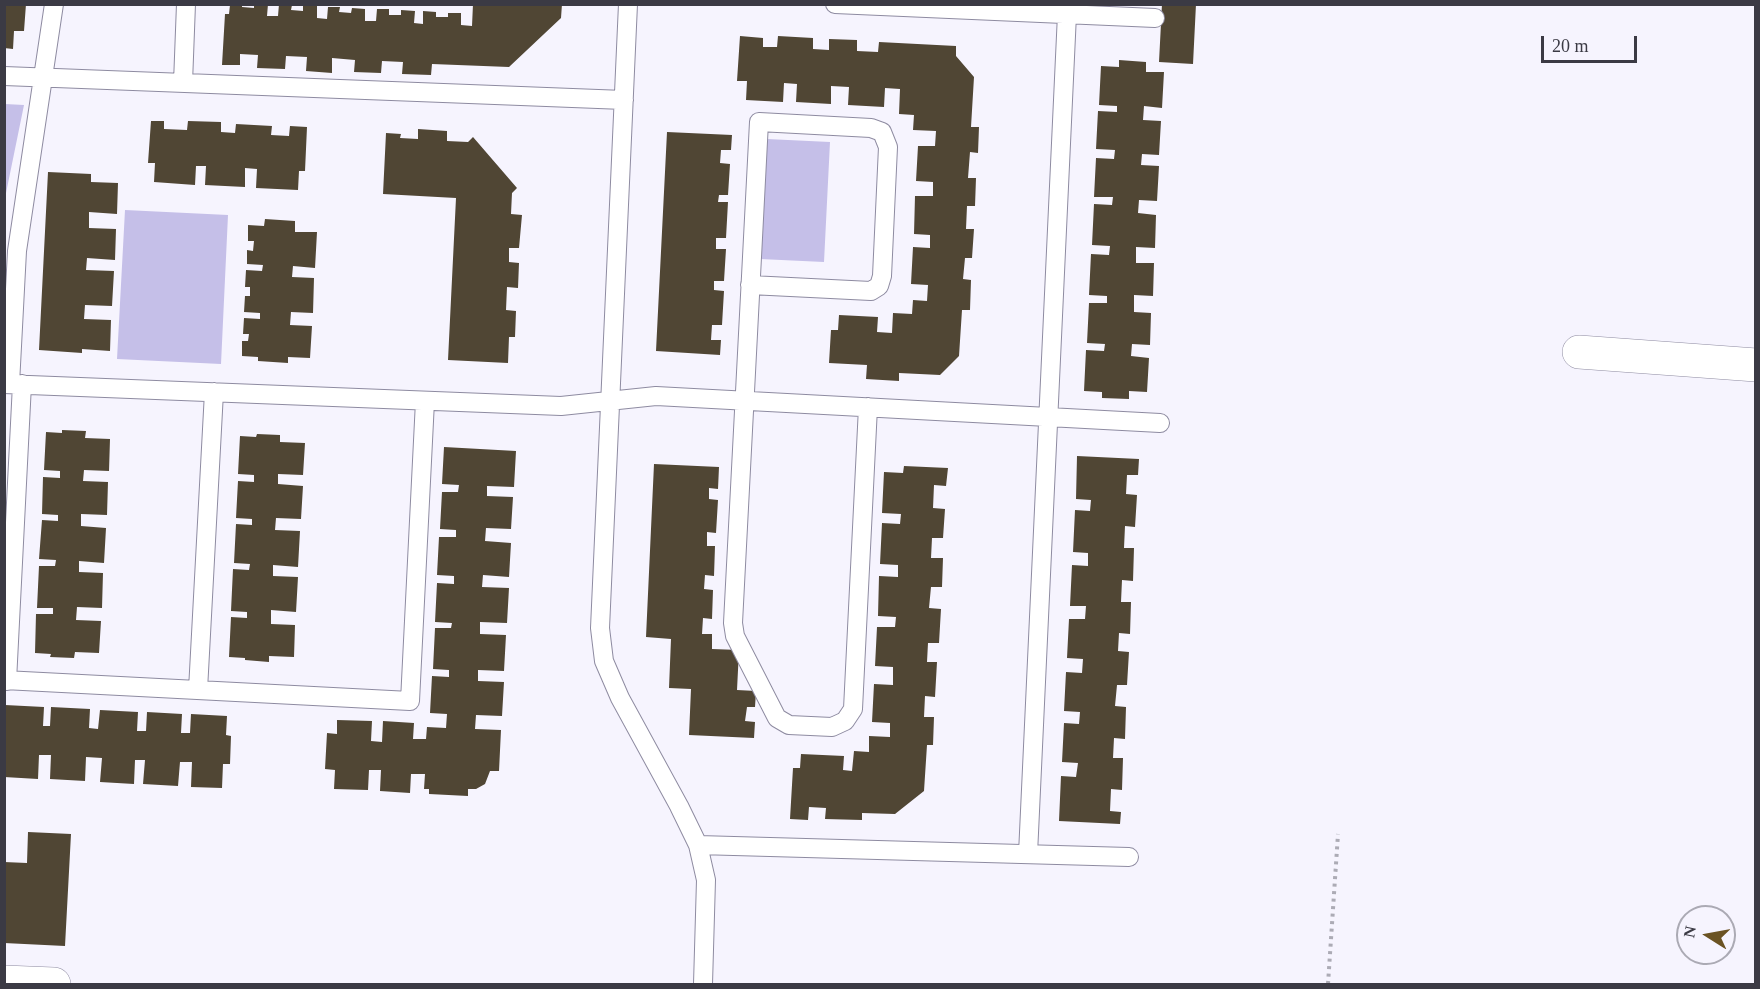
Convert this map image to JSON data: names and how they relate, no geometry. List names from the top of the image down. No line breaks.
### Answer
{"scale_bar":"20 m","north":"left"}
